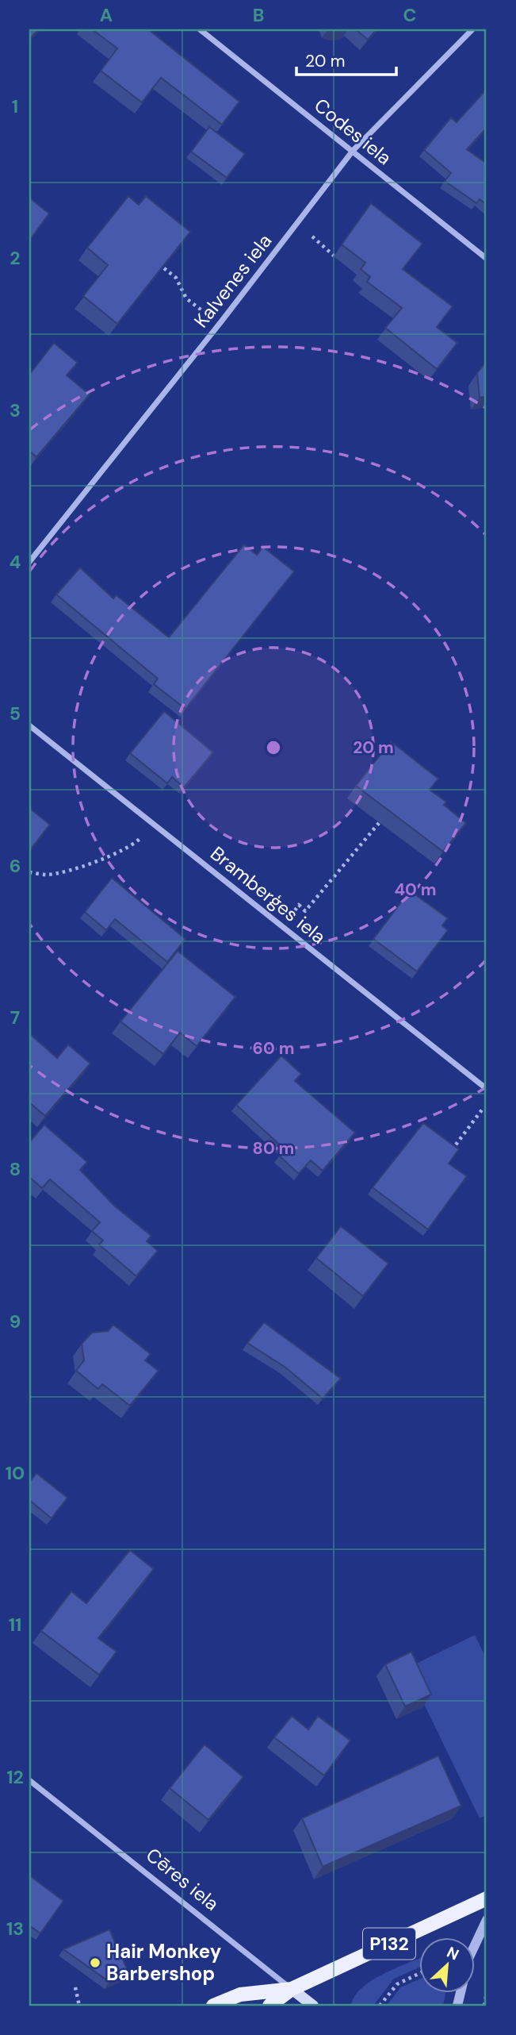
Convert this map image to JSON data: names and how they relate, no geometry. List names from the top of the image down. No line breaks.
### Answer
{"streets":{"main road":["Cēres iela","P132"],"street":["Codes iela","Kalvenes iela","Bramberģes iela"]},"crossings":[["Codes iela","Kalvenes iela"],["Cēres iela","P132"]],"places":["Hair Monkey Barbershop"],"scale_bar":"20 m","north":"top right","grid":{"columns":["A","B","C"],"rows":["1","2","3","4","5","6","7","8","9","10","11","12","13"]},"rings":["20 m","40 m","60 m","80 m"]}
